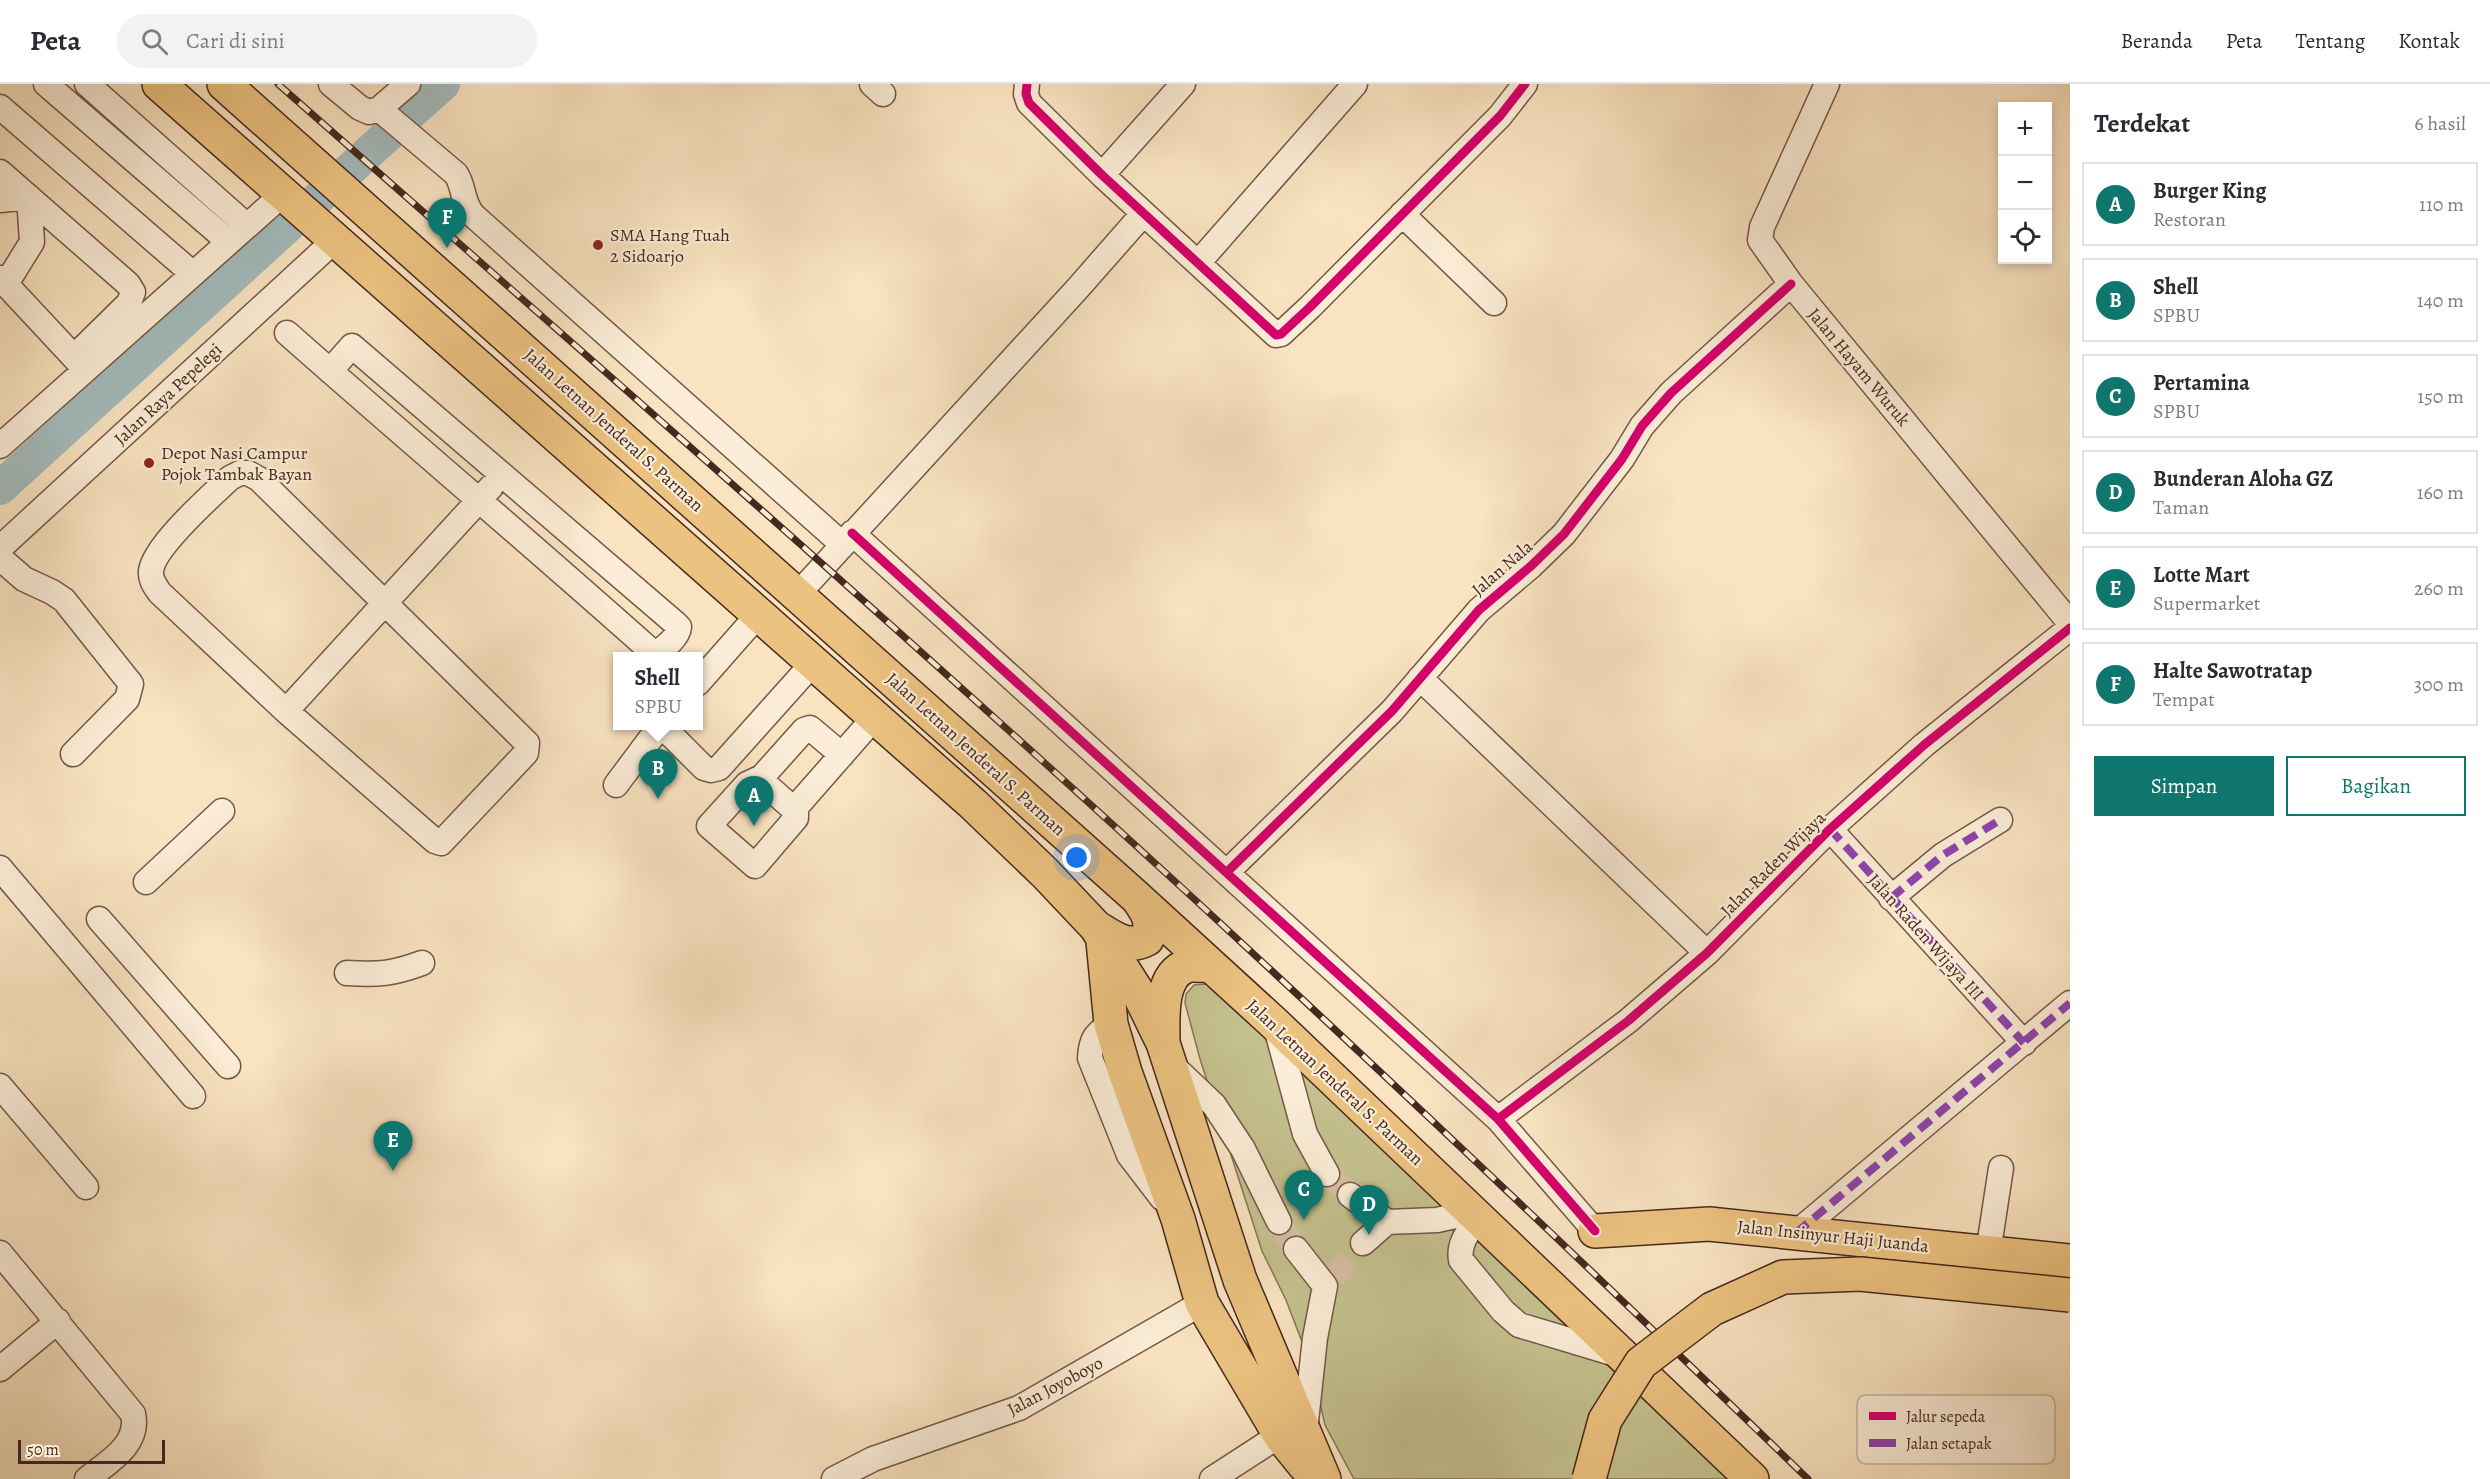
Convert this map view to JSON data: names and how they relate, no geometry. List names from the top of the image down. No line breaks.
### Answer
{"streets":{"highway":["Jalan Letnan Jenderal S. Parman","Jalan Insinyur Haji Juanda"],"street":["Jalan Hayam Wuruk","Jalan Raya Pepelegi","Jalan Nala","Jalan Raden Wijaya","Jalan Raden Wijaya III","Jalan Joyoboyo"]},"crossings":[["Jalan Hayam Wuruk","Jalan Nala"],["Jalan Raden Wijaya","Jalan Raden Wijaya III"]],"places":["SMA Hang Tuah 2 Sidoarjo","Depot Nasi Campur Pojok Tambak Bayan"],"legend":["Jalur sepeda","Jalan setapak"],"scale_bar":"50 m","page":{"header":"Peta","search":"Cari di sini","nav":["Beranda","Peta","Tentang","Kontak"],"heading":["Terdekat","6 hasil"],"map_buttons":["+","−"],"list":[{"mark":"A","name":"Burger King","note":"Restoran","value":"110 m"},{"mark":"B","name":"Shell","note":"SPBU","value":"140 m"},{"mark":"C","name":"Pertamina","note":"SPBU","value":"150 m"},{"mark":"D","name":"Bunderan Aloha GZ","note":"Taman","value":"160 m"},{"mark":"E","name":"Lotte Mart","note":"Supermarket","value":"260 m"},{"mark":"F","name":"Halte Sawotratap","note":"Tempat","value":"300 m"}],"pins":["F","B","A","E","C","D"],"popup":["Shell","SPBU"],"buttons":["Simpan","Bagikan"],"scale":"50 m"}}
